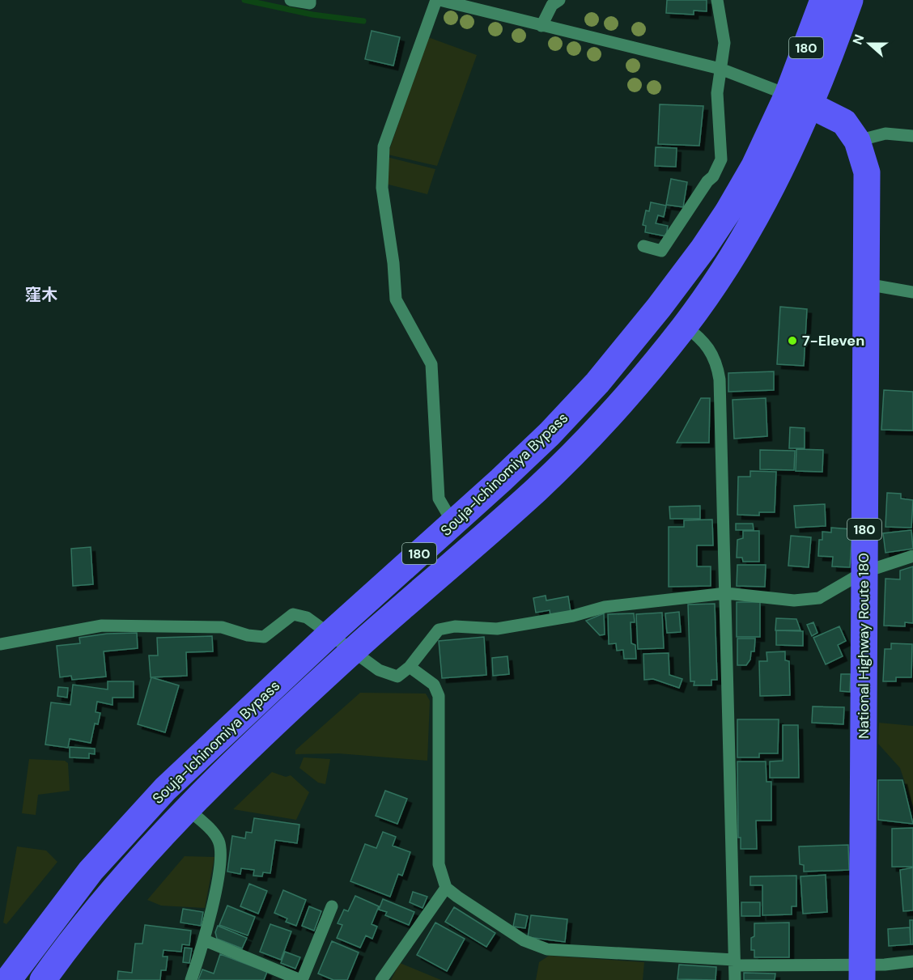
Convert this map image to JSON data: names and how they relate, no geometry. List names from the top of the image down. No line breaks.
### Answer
{"streets":{"highway":["180","Souja-Ichinomiya Bypass","National Highway Route 180"]},"crossings":[["180","Souja-Ichinomiya Bypass"],["180","National Highway Route 180"],["Souja-Ichinomiya Bypass","National Highway Route 180"]],"districts":["窪木"],"places":["7-Eleven"],"north":"left"}
